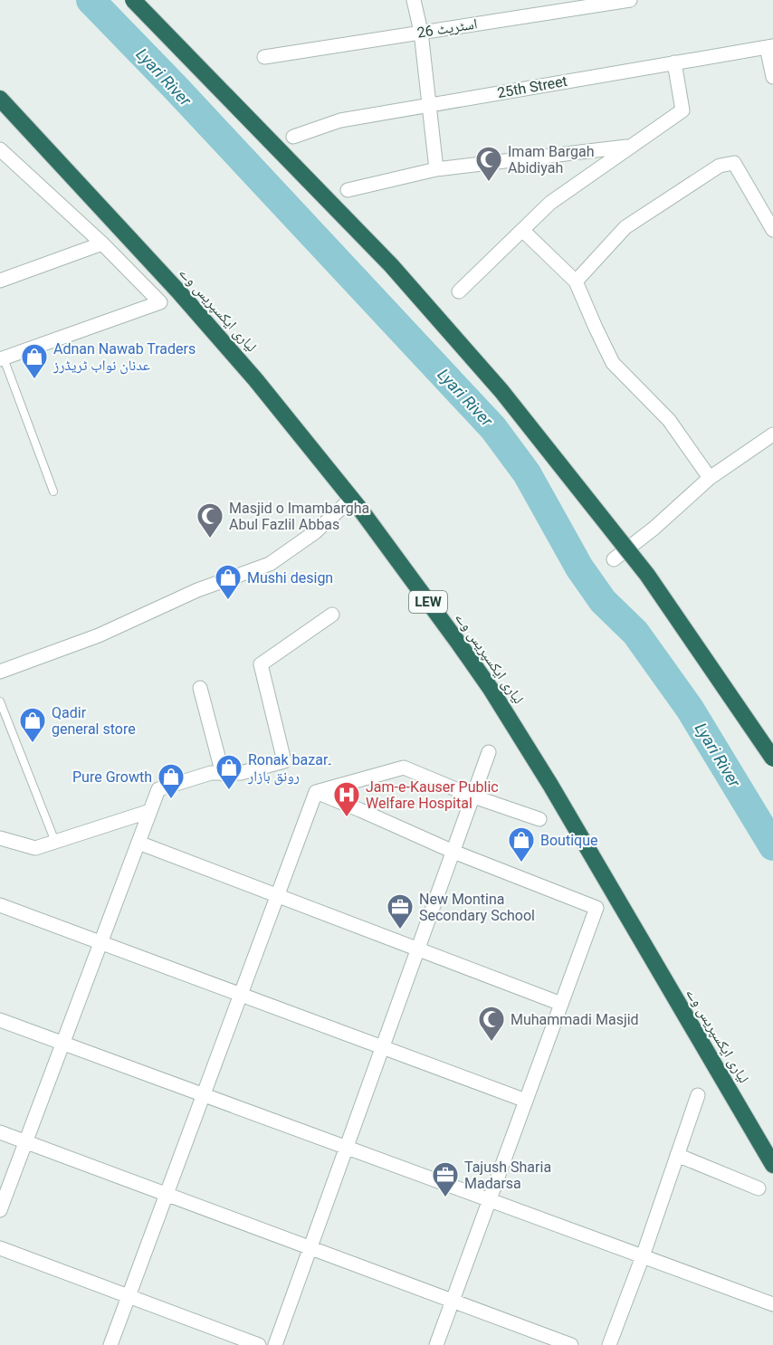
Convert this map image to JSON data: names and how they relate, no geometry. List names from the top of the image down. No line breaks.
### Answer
{"streets":{"highway":["لیاری ایکسپریس وے","LEW"],"street":["اسٹریٹ 26","25th Street"]},"water":["Lyari River"],"places":{"mosque":["Imam Bargah Abidiyah","Masjid o Imambargha Abul Fazlil Abbas","Muhammadi Masjid"],"shop":["Adnan Nawab Traders عدنان نواب ٹریڈرز","Mushi design","Qadir general store","Ronak bazar۔ رونق بازار","Pure Growth","Boutique"],"hospital":["Jam-e-Kauser Public Welfare Hospital"],"office":["New Montina Secondary School","Tajush Sharia Madarsa"]}}
